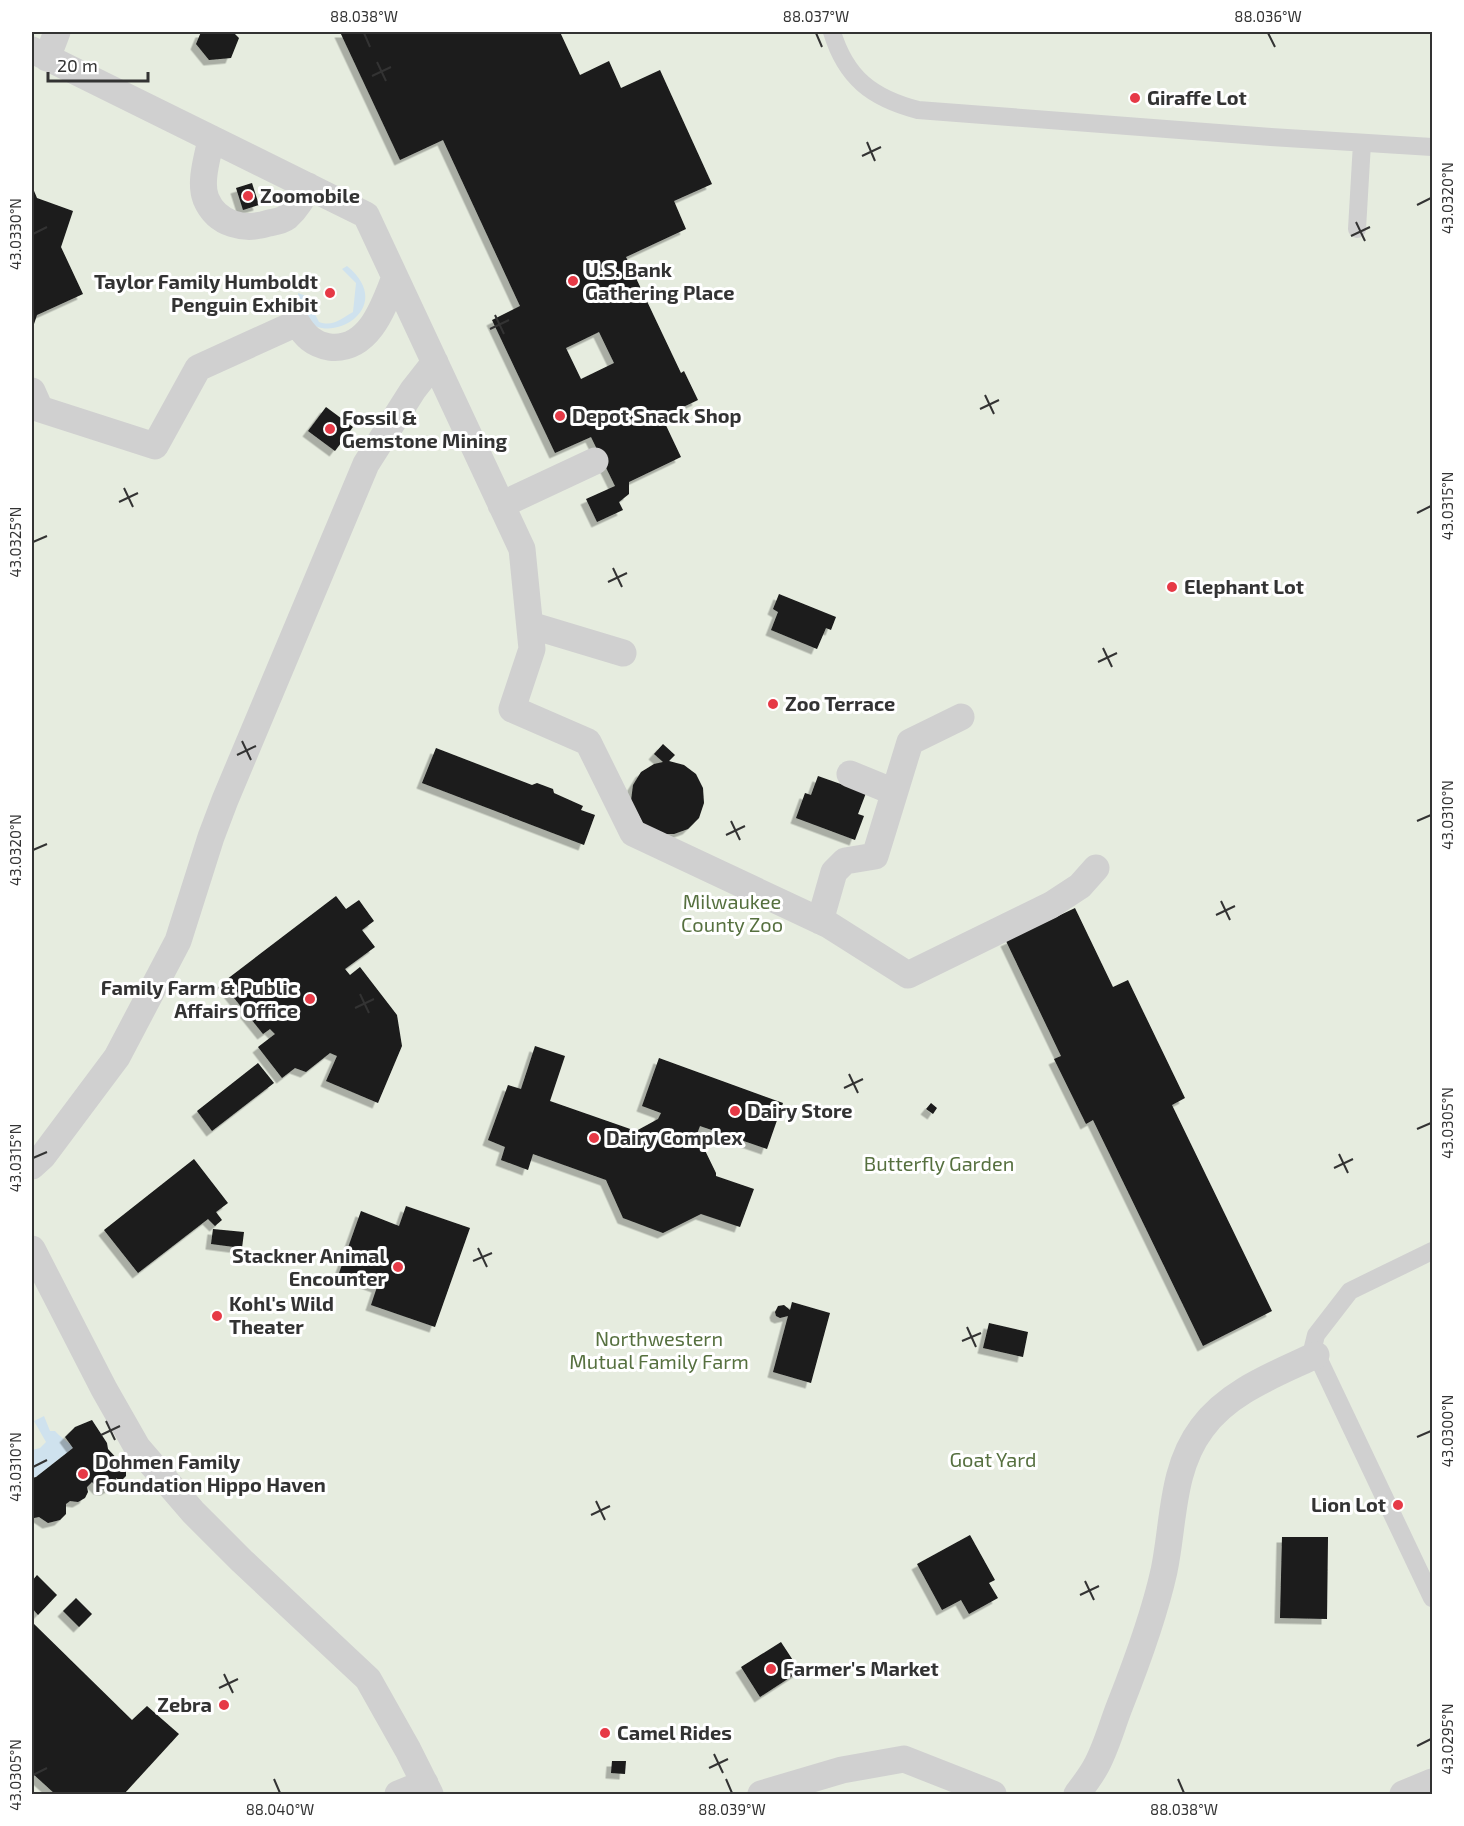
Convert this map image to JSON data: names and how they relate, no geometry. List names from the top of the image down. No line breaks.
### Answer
{"parks":["Milwaukee County Zoo","Butterfly Garden","Northwestern Mutual Family Farm","Goat Yard"],"places":["Giraffe Lot","Zoomobile","U.S. Bank Gathering Place","Taylor Family Humboldt Penguin Exhibit","Depot Snack Shop","Fossil & Gemstone Mining","Elephant Lot","Zoo Terrace","Family Farm & Public Affairs Office","Dairy Store","Dairy Complex","Stackner Animal Encounter","Kohl's Wild Theater","Dohmen Family Foundation Hippo Haven","Lion Lot","Farmer's Market","Zebra","Camel Rides"],"scale_bar":"20 m","coordinates":["88.038°W","88.037°W","88.036°W","43.0320°N","43.0330°N","43.0315°N","43.0325°N","43.0310°N","43.0305°N","43.0300°N","43.0295°N","88.040°W","88.039°W"]}
